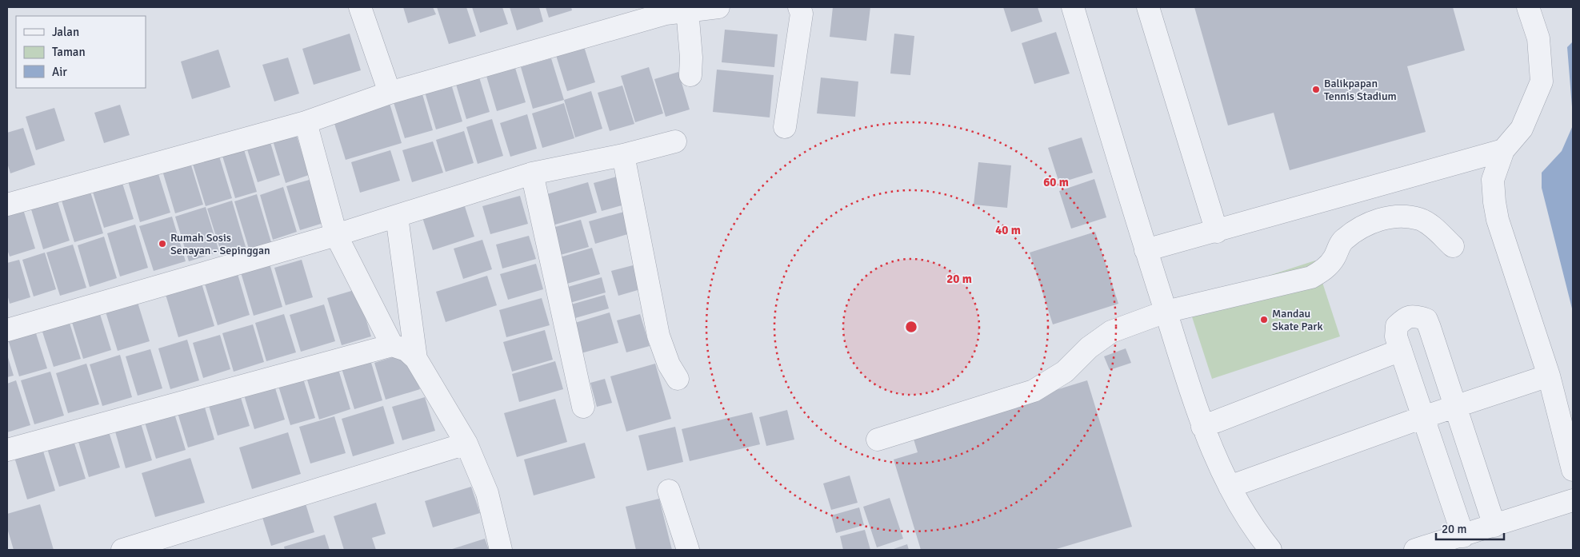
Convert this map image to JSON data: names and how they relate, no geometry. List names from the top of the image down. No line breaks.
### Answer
{"places":["Balikpapan Tennis Stadium","Rumah Sosis Senayan - Sepinggan","Mandau Skate Park"],"legend":["Jalan","Taman","Air"],"scale_bar":"20 m","rings":["60 m","40 m","20 m"]}
